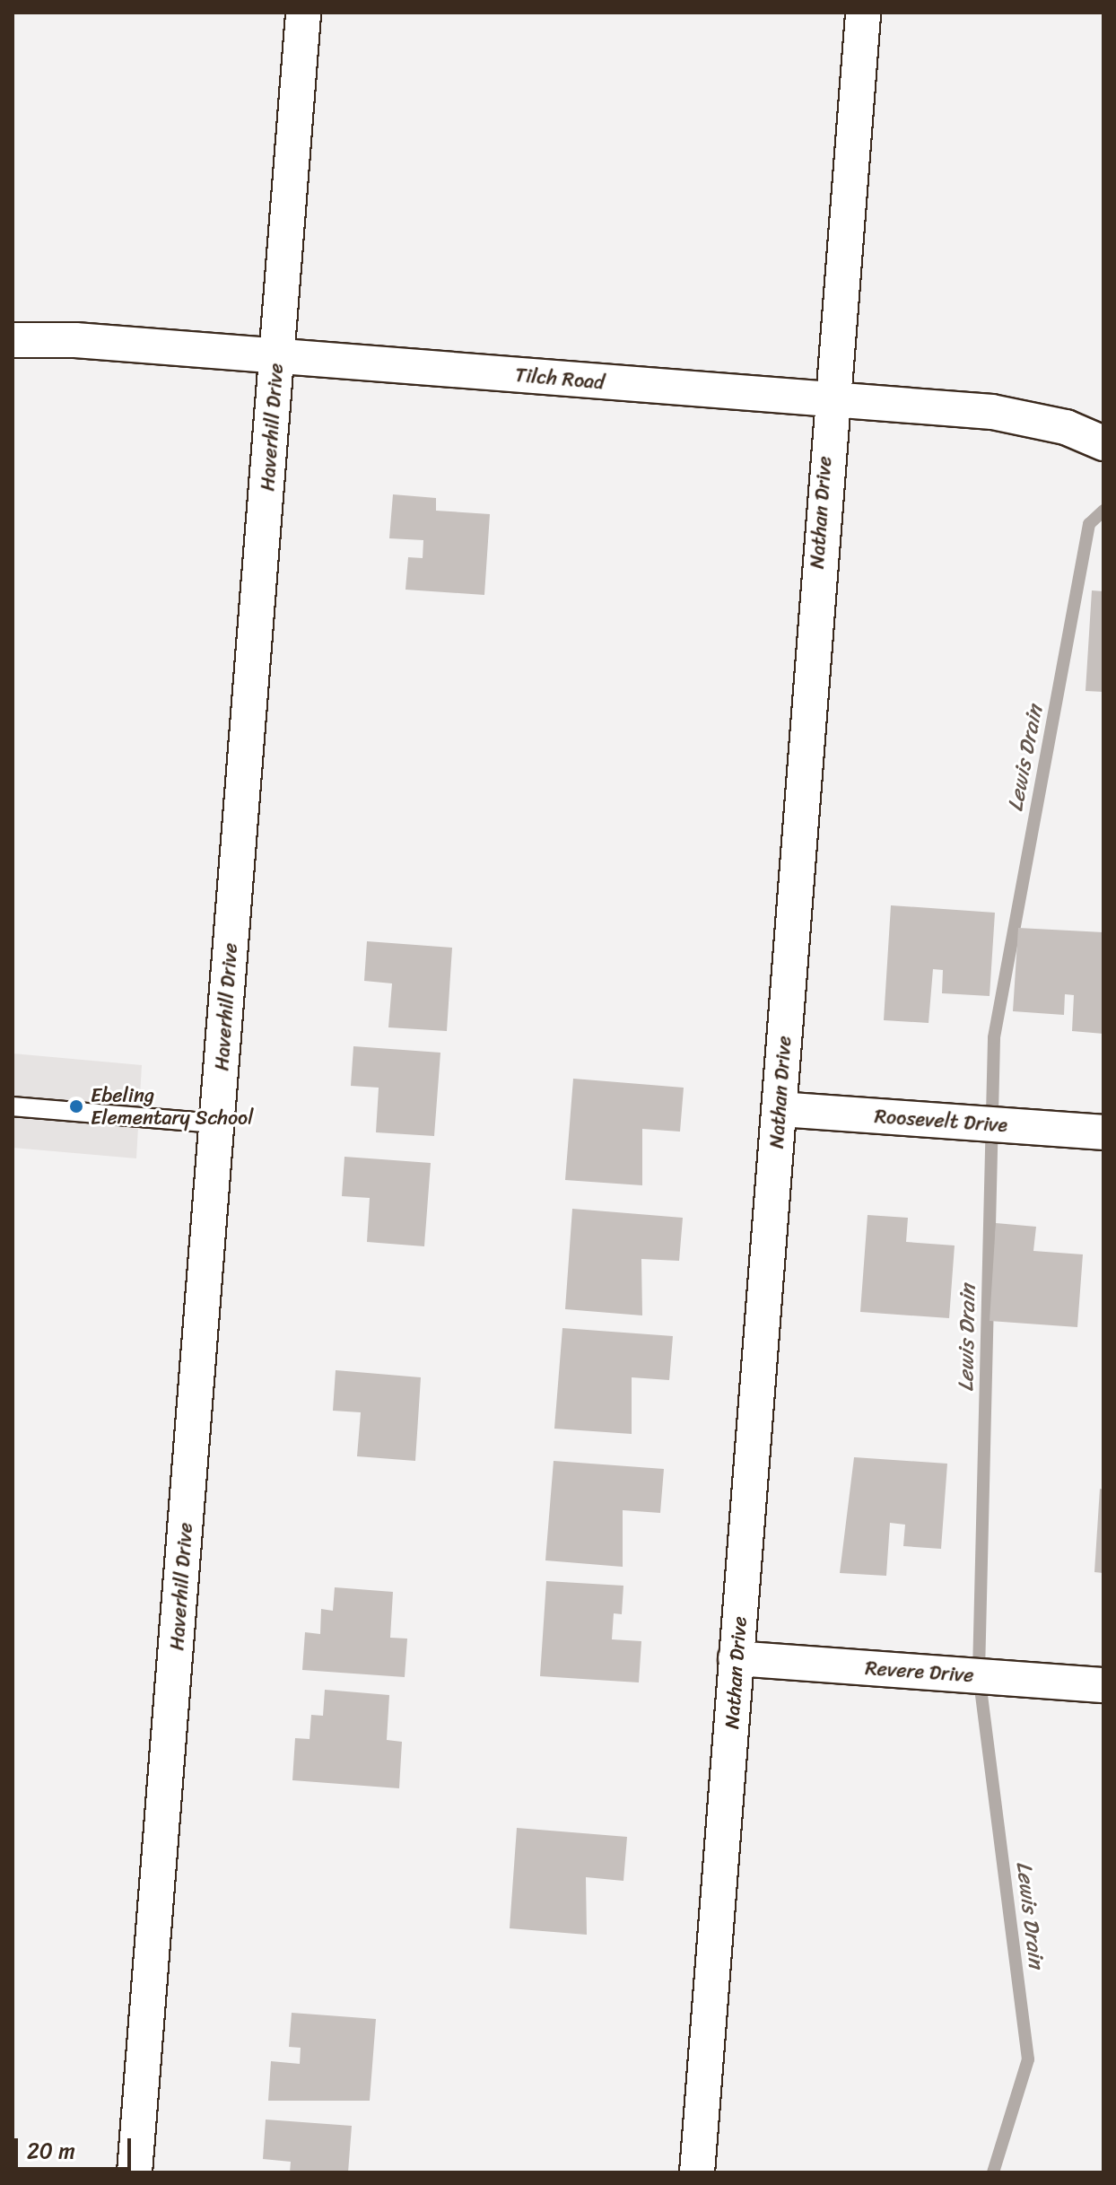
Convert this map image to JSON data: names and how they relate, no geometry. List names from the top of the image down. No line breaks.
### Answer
{"streets":{"street":["Tilch Road","Haverhill Drive","Nathan Drive","Roosevelt Drive","Revere Drive"]},"crossings":[["Tilch Road","Haverhill Drive"],["Tilch Road","Nathan Drive"],["Nathan Drive","Roosevelt Drive"],["Nathan Drive","Revere Drive"]],"water":["Lewis Drain"],"places":["Ebeling Elementary School"],"scale_bar":"20 m"}
